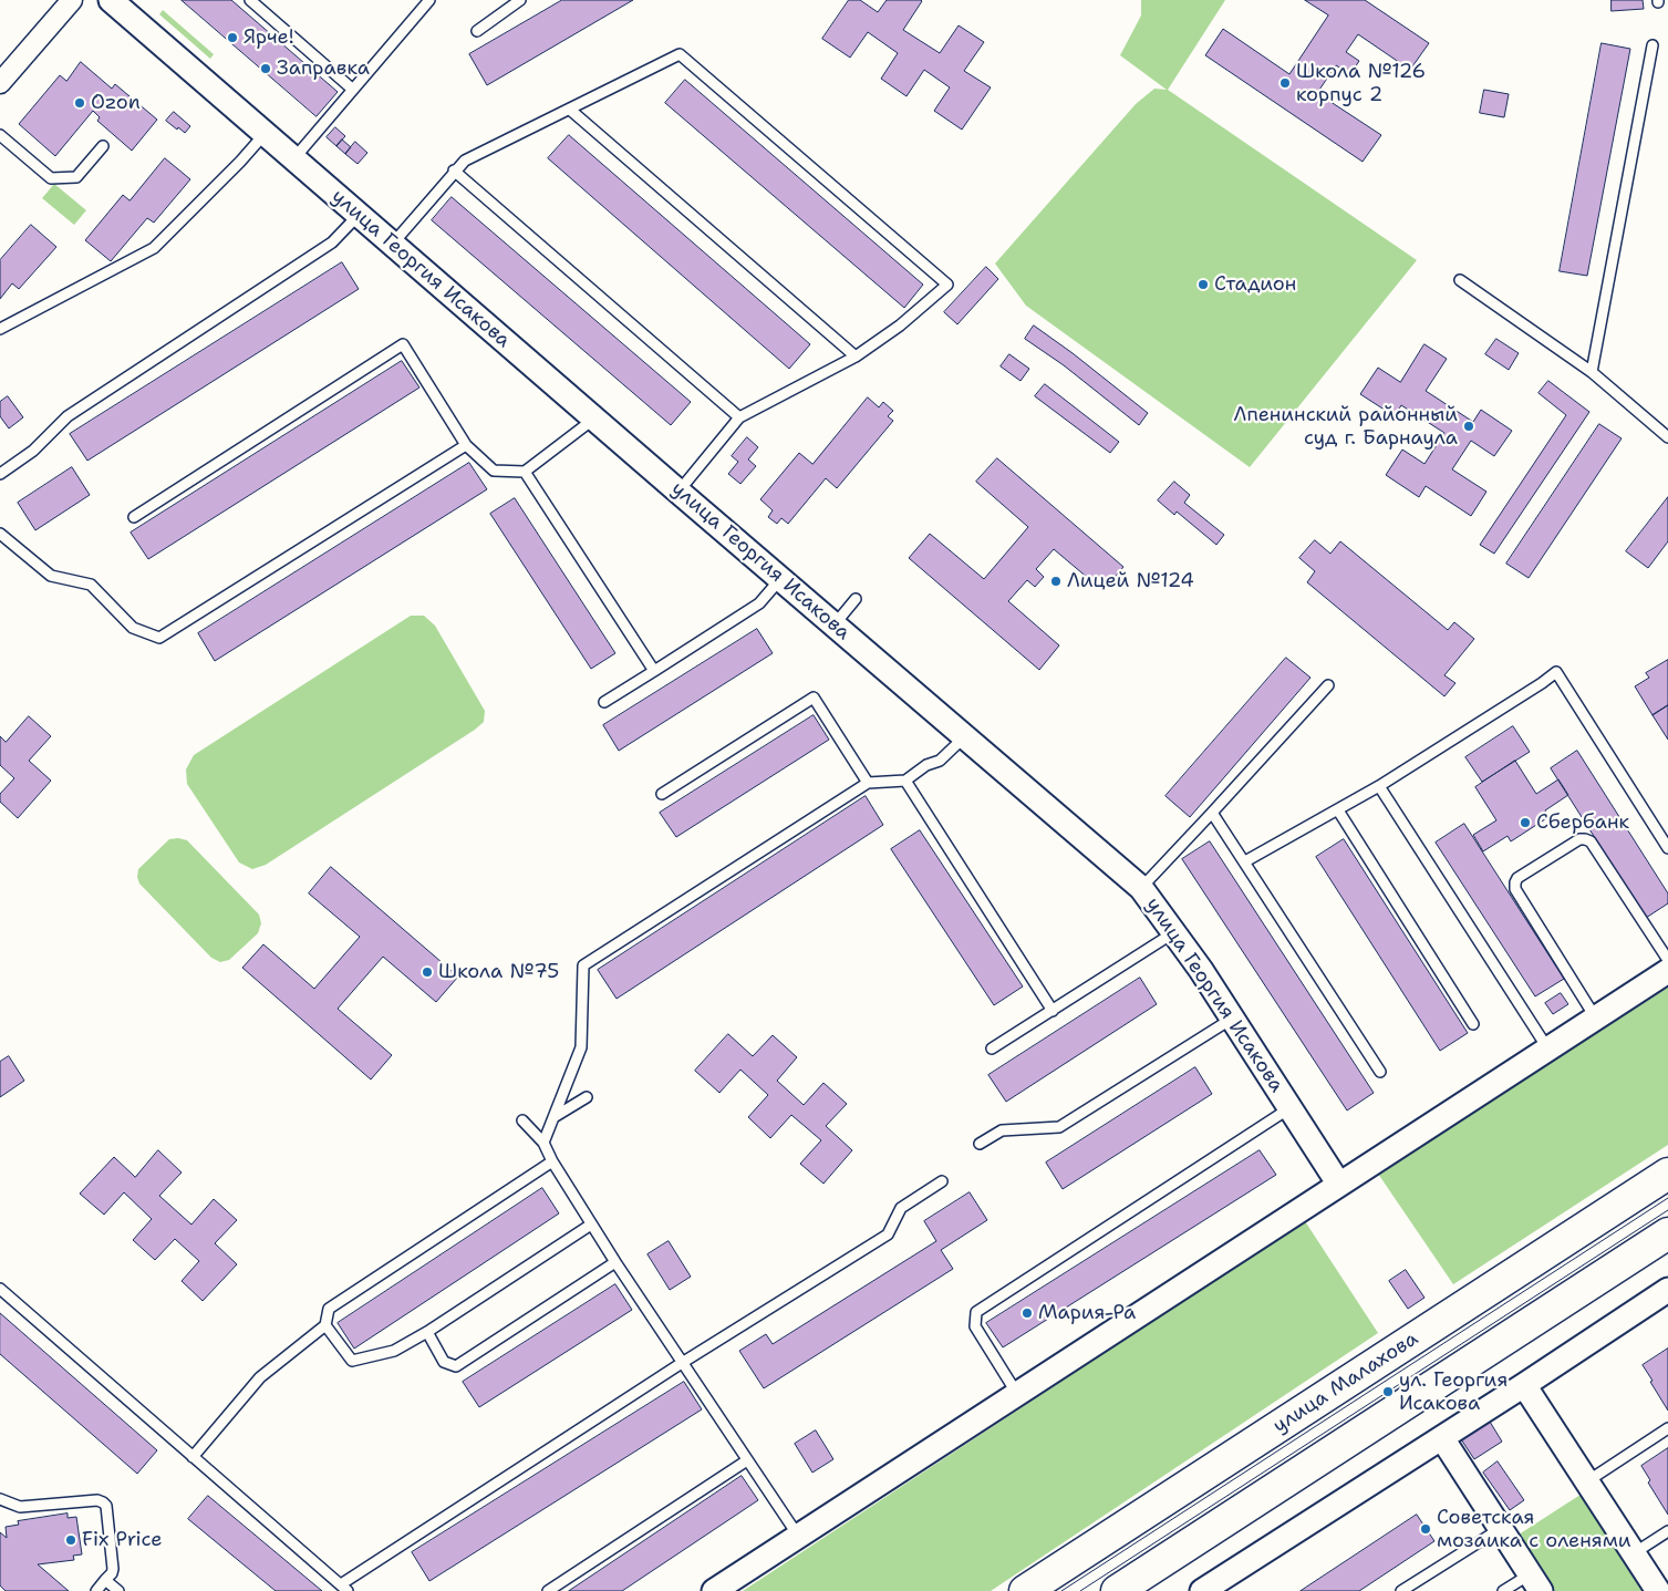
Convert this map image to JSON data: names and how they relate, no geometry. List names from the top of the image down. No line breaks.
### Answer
{"streets":{"main road":["улица Малахова"],"street":["улица Георгия Исакова"]},"places":["Ярче!","Заправка","Школа №126 корпус 2","Ozon","Стадион","Лпенинский районный суд г. Барнаула","Лицей №124","Сбербанк","Школа №75","Мария-Ра","ул. Георгия Исакова","Советская мозаика с оленями","Fix Price"]}
